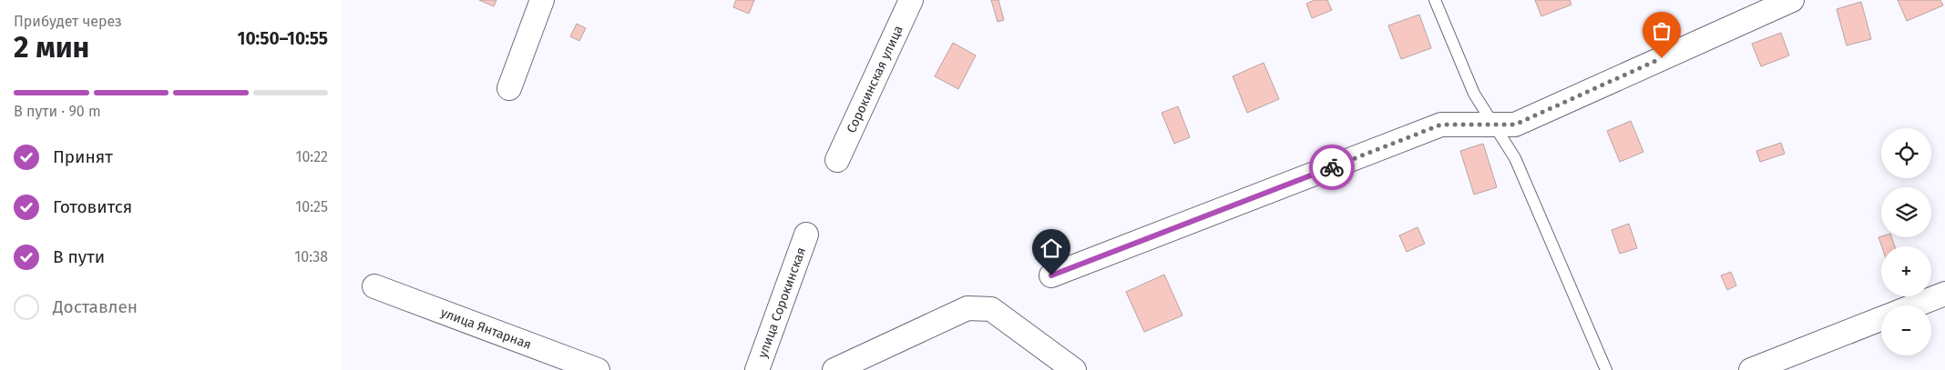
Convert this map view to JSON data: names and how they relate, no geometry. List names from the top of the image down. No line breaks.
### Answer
{"streets":{"street":["Сорокинская улица","улица Сорокинская","улица Янтарная"]},"page":{"heading":["2 мин","Прибудет через","10:50–10:55"],"bar":"В пути · 90 m","map_buttons":["+","−"],"list":[["Принят","10:22"],["Готовится","10:25"],["В пути","10:38"],"Доставлен"]}}
